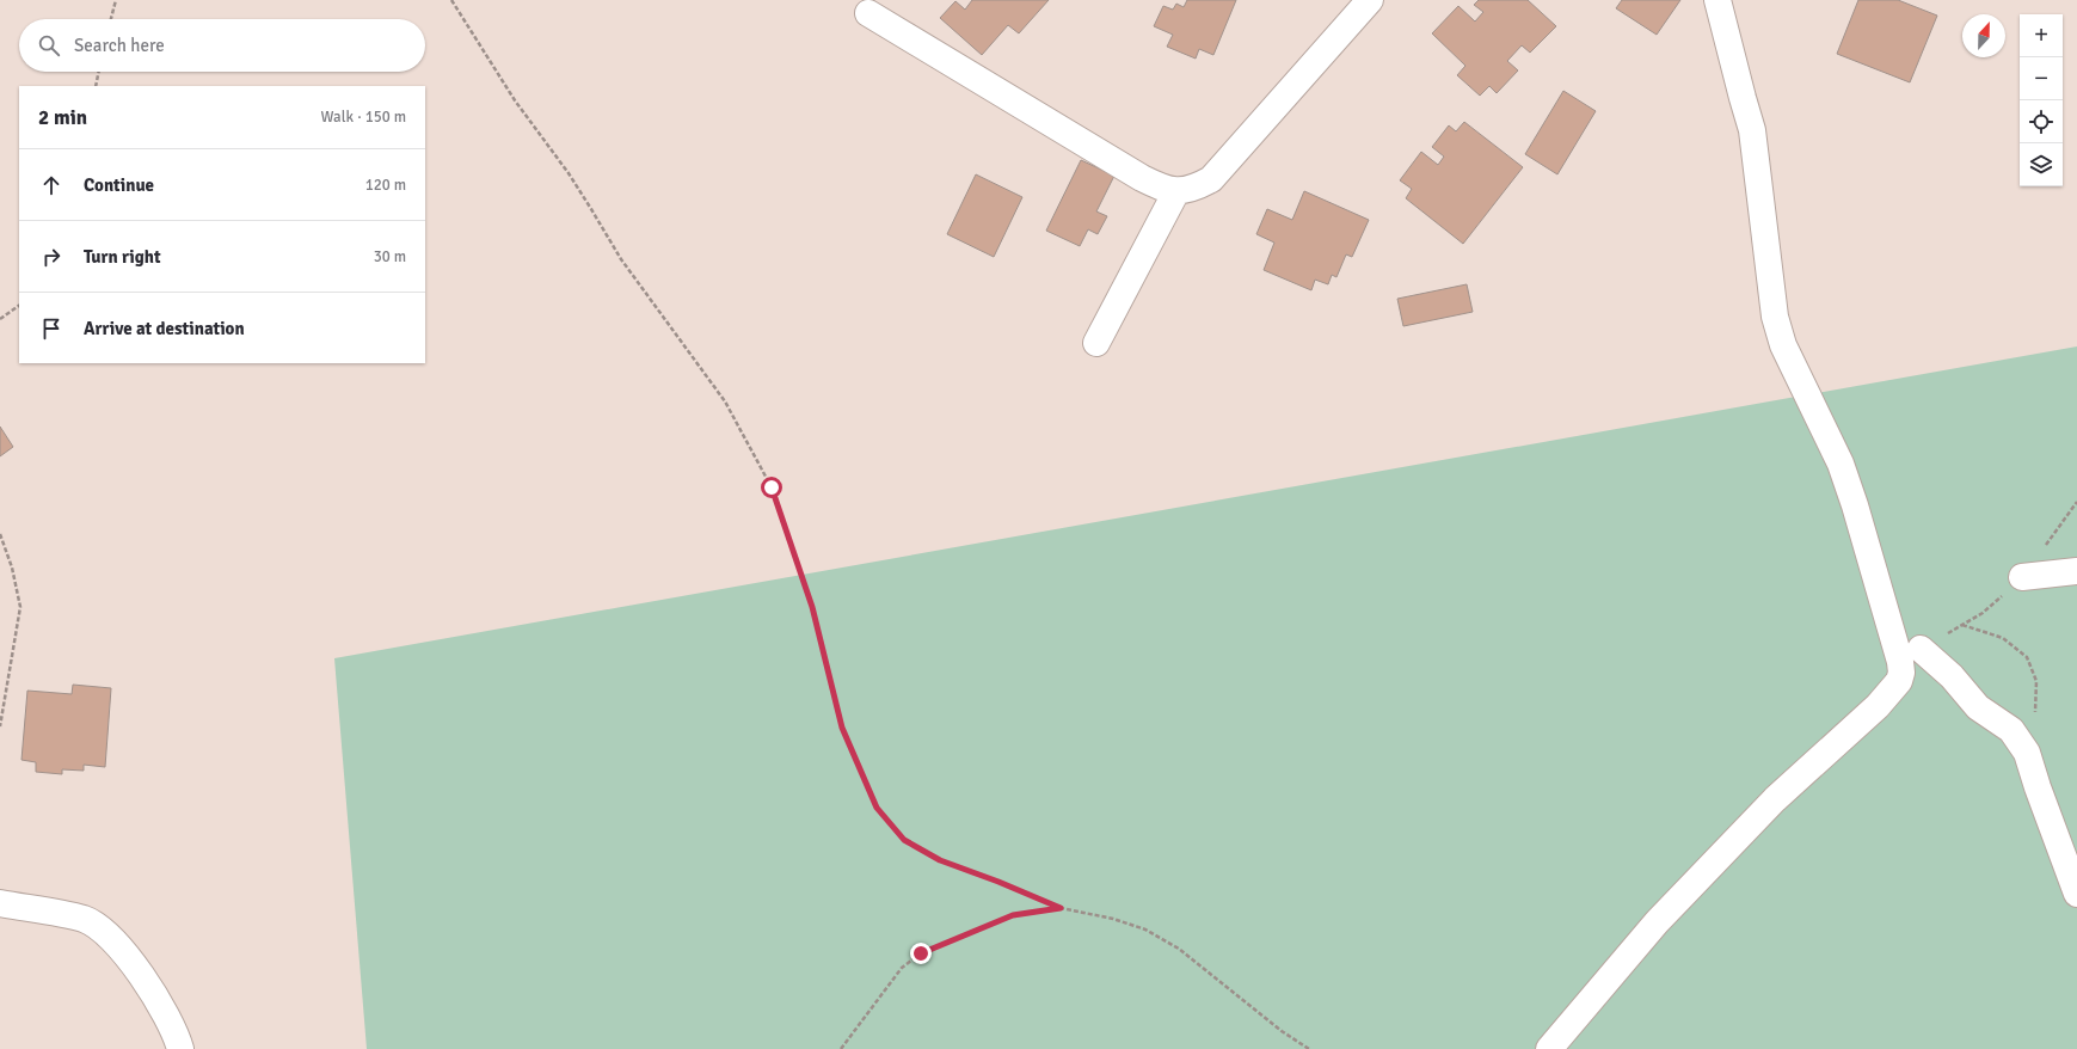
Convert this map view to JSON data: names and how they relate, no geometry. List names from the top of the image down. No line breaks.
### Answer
{"north":"top","page":{"map_buttons":["+","−"],"search":"Search here","heading":["2 min","Walk · 150 m"],"list":[["Continue","120 m"],["Turn right","30 m"],"Arrive at destination"]}}
